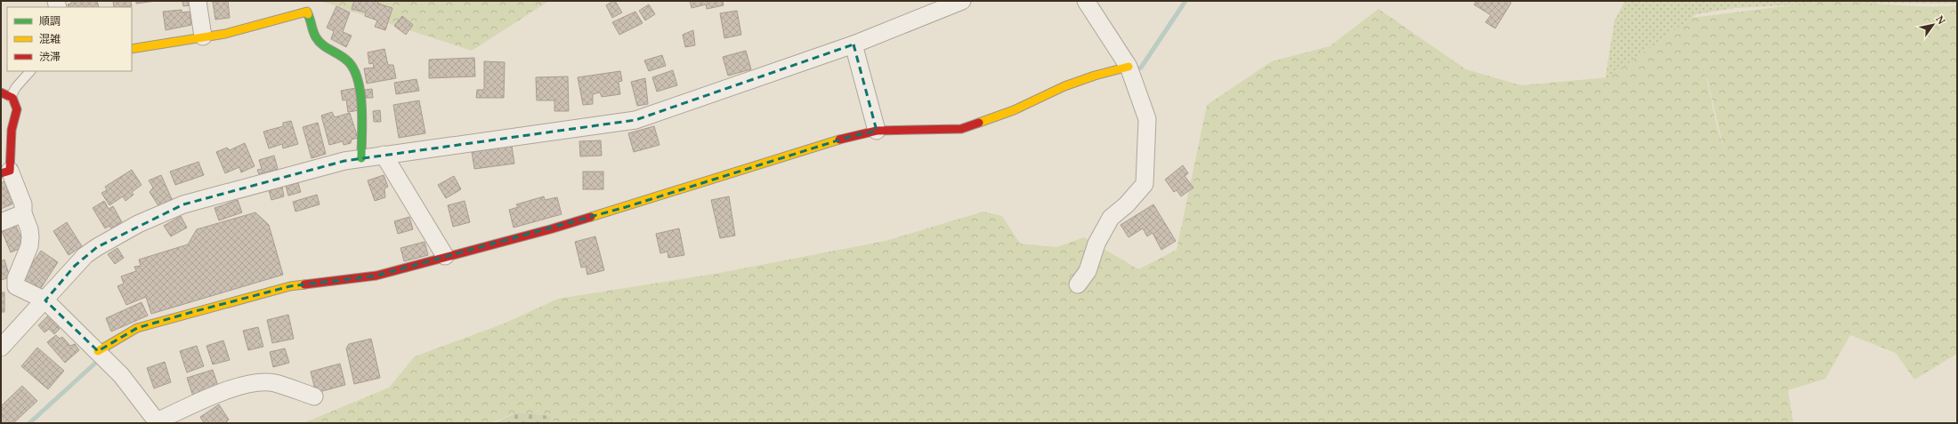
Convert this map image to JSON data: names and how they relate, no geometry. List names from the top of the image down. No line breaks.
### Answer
{"legend":["順調","混雑","渋滞"],"north":"top right"}
